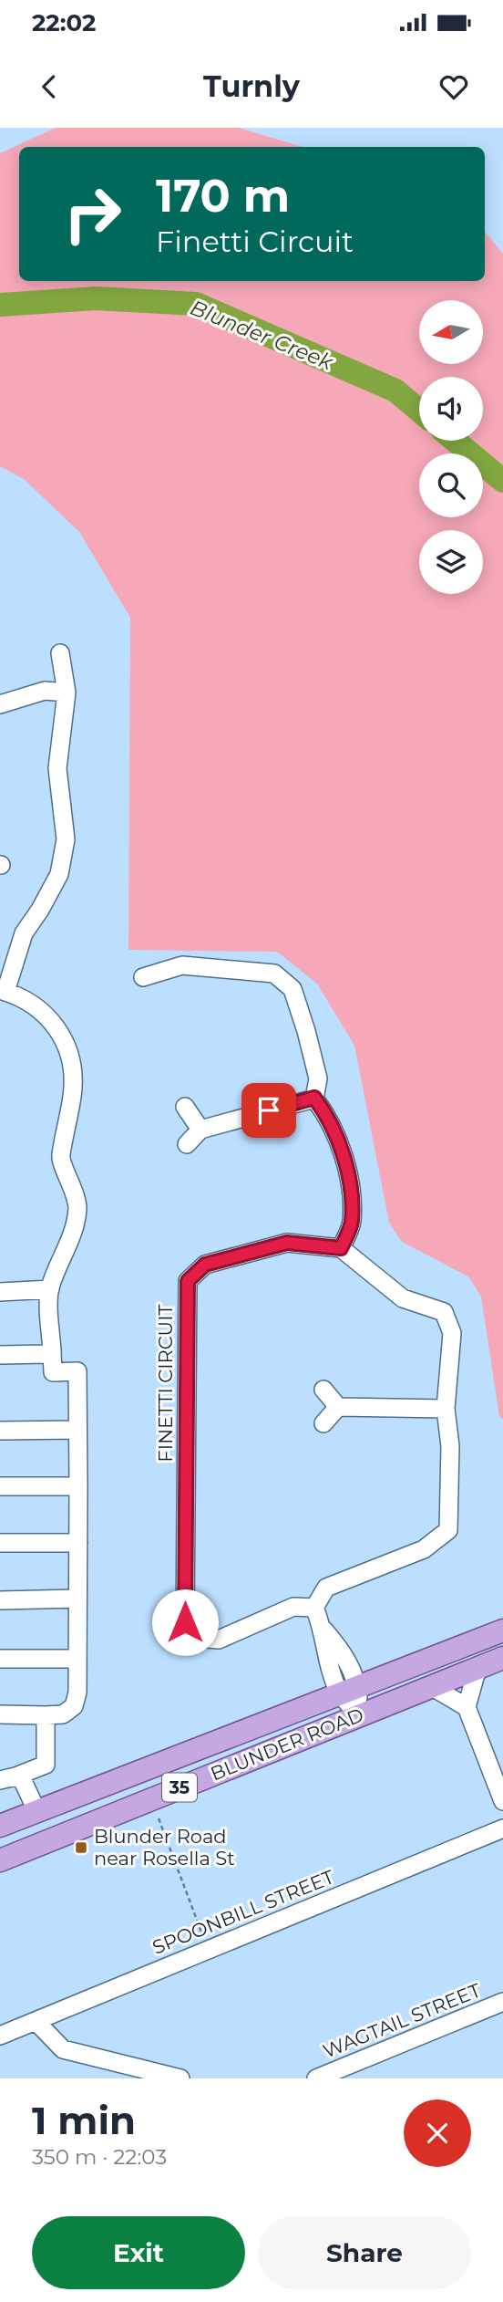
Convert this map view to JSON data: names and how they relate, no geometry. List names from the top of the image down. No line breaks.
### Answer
{"streets":{"main road":["BLUNDER ROAD","35"],"street":["FINETTI CIRCUIT","SPOONBILL STREET","WAGTAIL STREET"]},"water":["Blunder Creek"],"places":{"transit":["Blunder Road near Rosella St"]},"north":"left","page":{"status":"22:02","header":"Turnly","turn":["170 m","Finetti Circuit"],"heading":["1 min","350 m · 22:03"],"buttons":["Exit","Share"]}}
